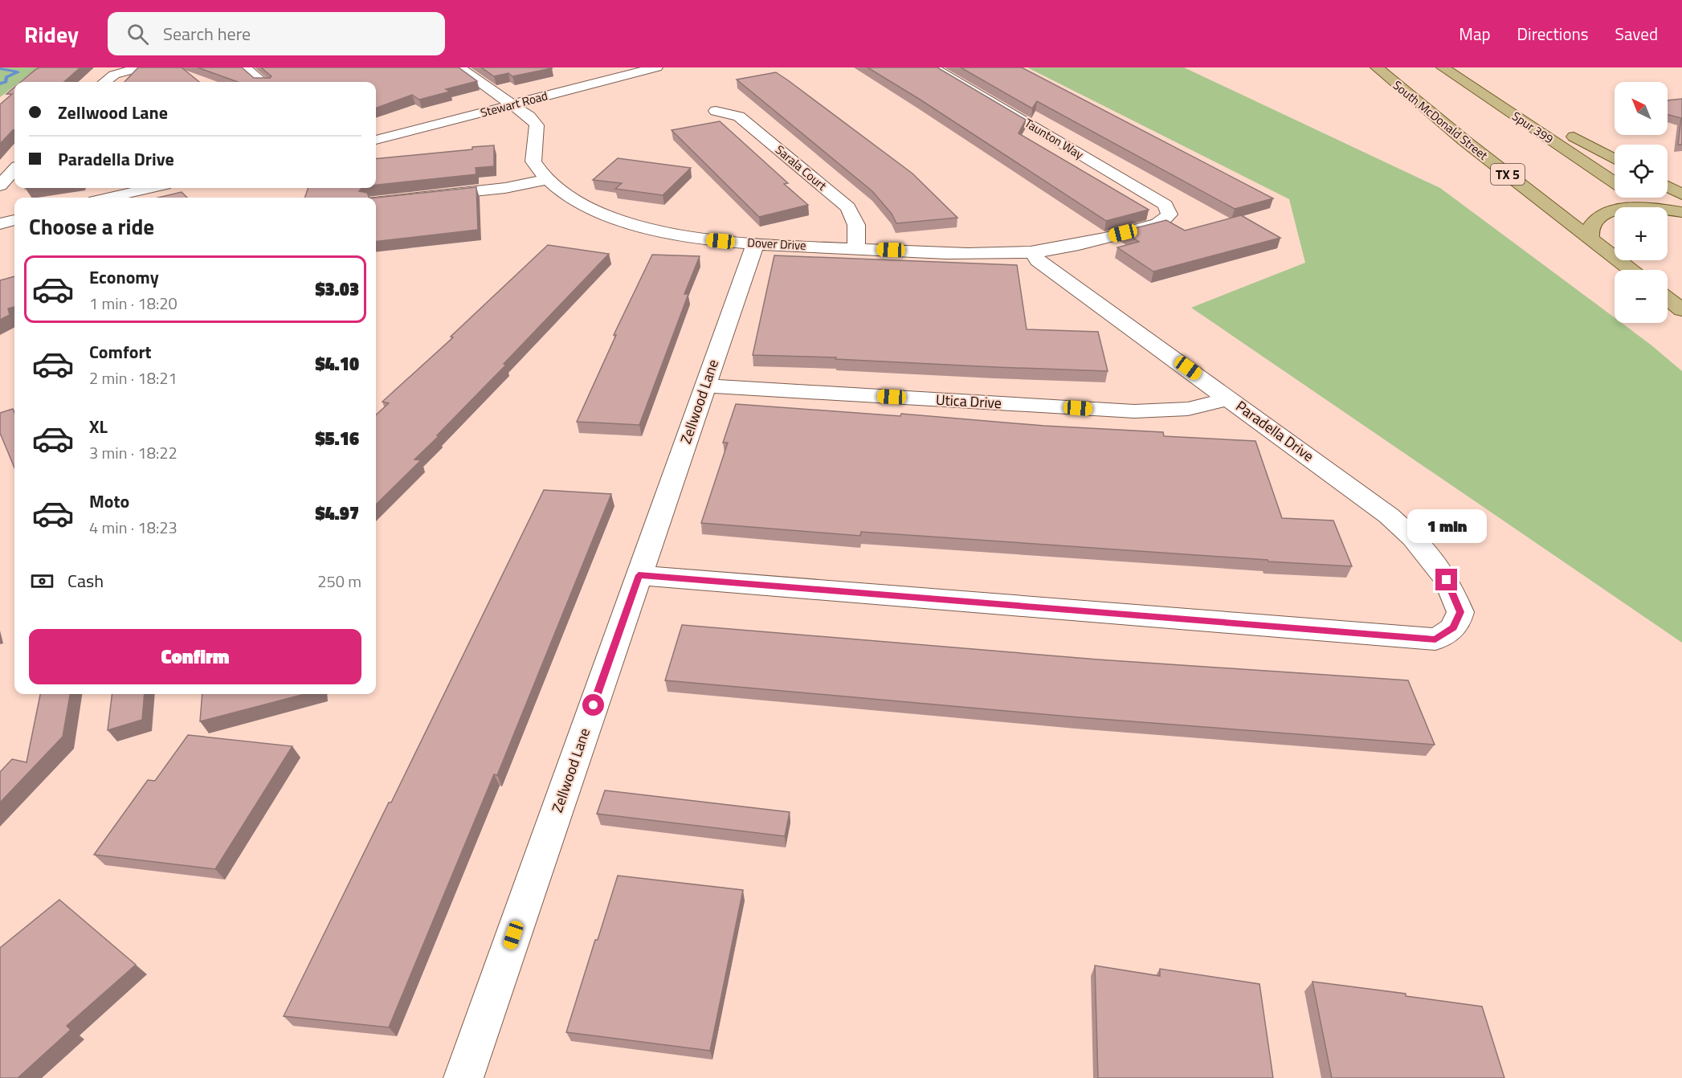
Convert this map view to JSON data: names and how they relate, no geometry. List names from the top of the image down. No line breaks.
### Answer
{"streets":{"main road":["South McDonald Street","Spur 399","TX 5"],"street":["Stewart Road","Taunton Way","Sarala Court","Dover Drive","Zellwood Lane","Utica Drive","Paradella Drive"]},"crossings":[["Stewart Road","Dover Drive"],["Taunton Way","Dover Drive"],["Sarala Court","Dover Drive"],["Dover Drive","Zellwood Lane"],["Dover Drive","Paradella Drive"],["Zellwood Lane","Utica Drive"],["Zellwood Lane","Paradella Drive"],["Utica Drive","Paradella Drive"]],"north":"top left","page":{"header":"Ridey","search":"Search here","nav":["Map","Directions","Saved"],"map_buttons":["+","−"],"banner":["Zellwood Lane","Paradella Drive"],"heading":"Choose a ride","list":[{"name":"Economy","note":"1 min · 18:20","value":"$3.03"},{"name":"Comfort","note":"2 min · 18:21","value":"$4.10"},{"name":"XL","note":"3 min · 18:22","value":"$5.16"},{"name":"Moto","note":"4 min · 18:23","value":"$4.97"}],"bubble":"1 min","pay":["Cash","250 m"],"buttons":"Confirm"}}
